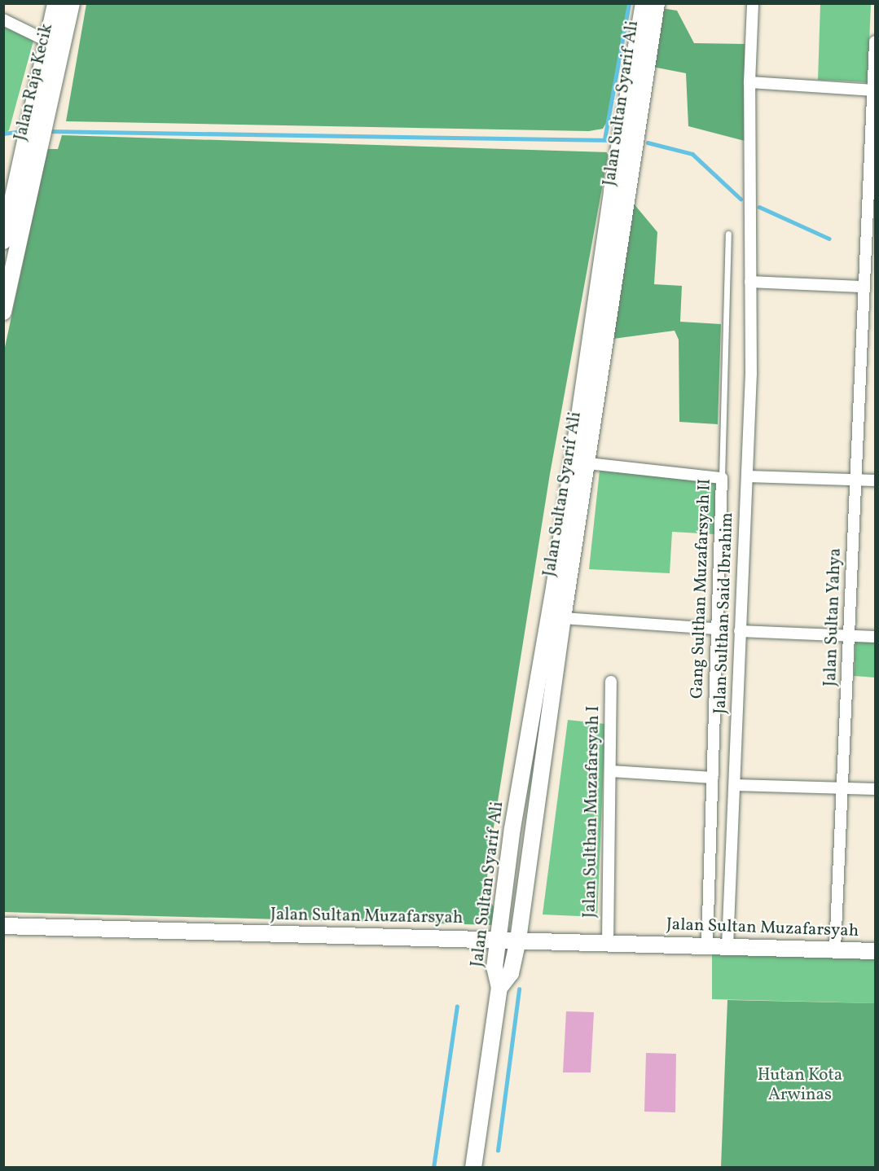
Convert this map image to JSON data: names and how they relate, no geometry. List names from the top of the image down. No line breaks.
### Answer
{"streets":{"street":["Jalan Raja Kecik","Jalan Sultan Syarif Ali","Gang Sulthan Muzafarsyah II","Jalan Sulthan Said Ibrahim","Jalan Sultan Yahya","Jalan Sulthan Muzafarsyah I","Jalan Sultan Muzafarsyah"]},"crossings":[["Jalan Sultan Syarif Ali","Jalan Sultan Muzafarsyah"],["Gang Sulthan Muzafarsyah II","Jalan Sultan Muzafarsyah"],["Jalan Sulthan Said Ibrahim","Jalan Sultan Muzafarsyah"],["Jalan Sultan Yahya","Jalan Sultan Muzafarsyah"],["Jalan Sulthan Muzafarsyah I","Jalan Sultan Muzafarsyah"]],"parks":["Hutan Kota Arwinas"]}
